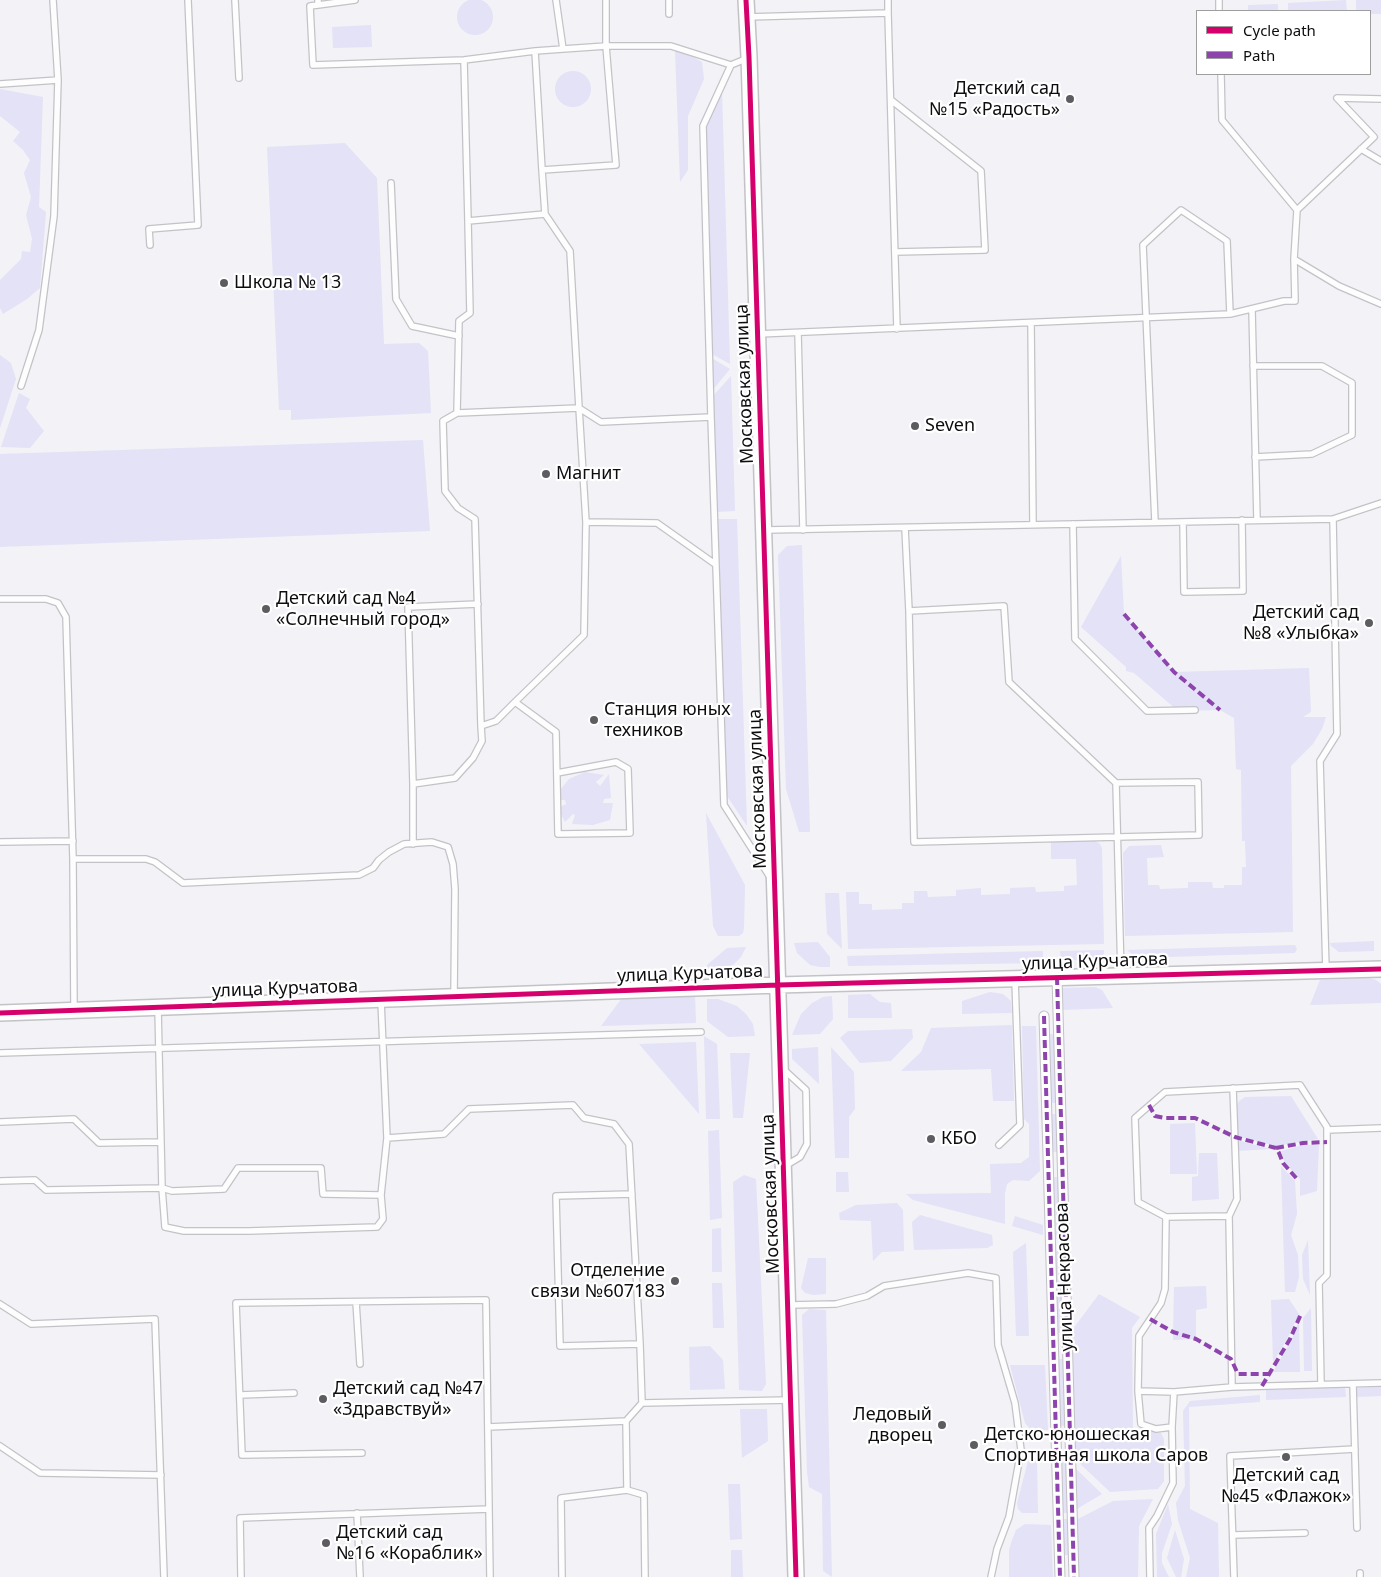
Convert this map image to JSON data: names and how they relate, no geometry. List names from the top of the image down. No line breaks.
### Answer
{"streets":{"street":["Московская улица","улица Курчатова","улица Некрасова"]},"crossings":[["Московская улица","улица Курчатова"],["улица Курчатова","улица Некрасова"]],"places":["Детский сад №15 «Радость»","Школа № 13","Seven","Магнит","Детский сад №4 «Солнечный город»","Детский сад №8 «Улыбка»","Станция юных техников","КБО","Отделение связи №607183","Детский сад №47 «Здравствуй»","Ледовый дворец","Детско-юношеская Спортивная школа Саров","Детский сад №45 «Флажок»","Детский сад №16 «Кораблик»"],"legend":["Cycle path","Path"]}
